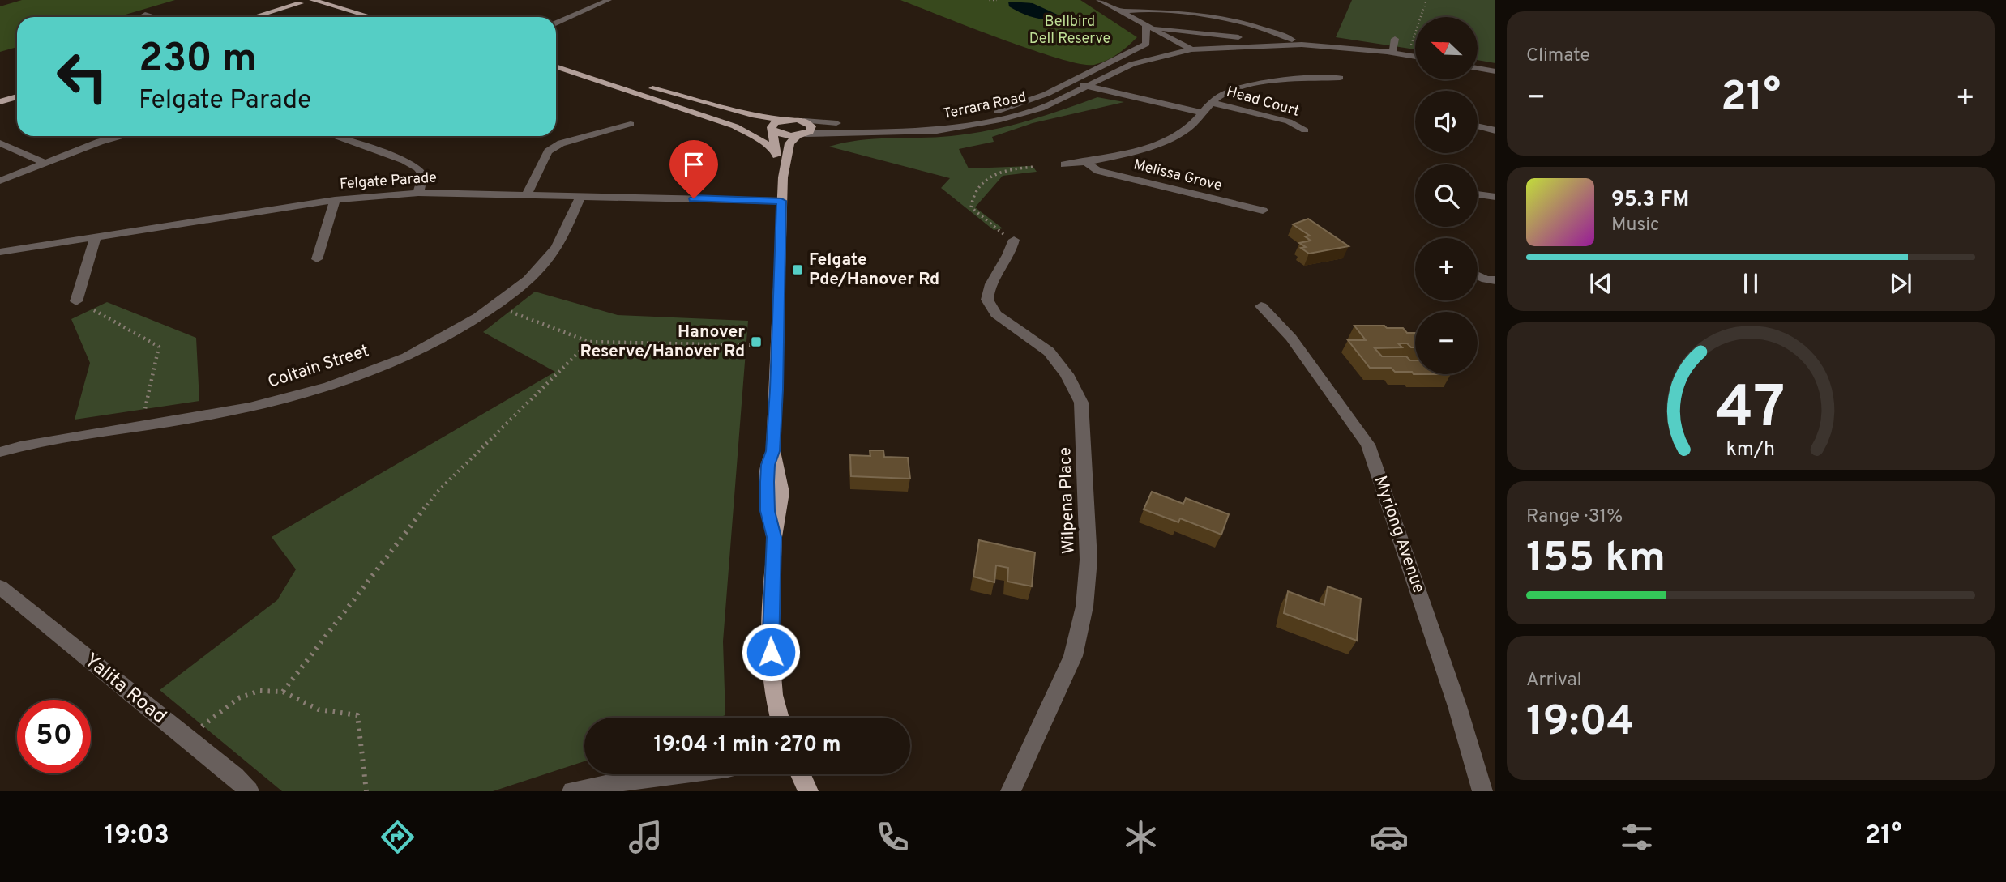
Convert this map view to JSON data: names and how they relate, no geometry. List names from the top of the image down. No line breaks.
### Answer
{"streets":{"street":["Head Court","Terrara Road","Melissa Grove","Felgate Parade","Coltain Street","Wilpena Place","Myriong Avenue","Yalita Road"]},"crossings":[["Head Court","Melissa Grove"],["Felgate Parade","Coltain Street"]],"parks":["Bellbird Dell Reserve"],"places":{"transit":["Felgate Pde/Hanover Rd","Hanover Reserve/Hanover Rd"]},"north":"top left","page":{"tile":["Climate",["Range · 31%","155 km"],["Arrival","19:04"]],"map_buttons":["+","−"],"turn":["230 m","Felgate Parade"],"heat":["−","21°","+"],"song":["95.3 FM","Music"],"limit":"50","trip":"19:04 · 1 min · 270 m","tabs":["19:03","21°"],"gauge":["47","km/h"]}}
